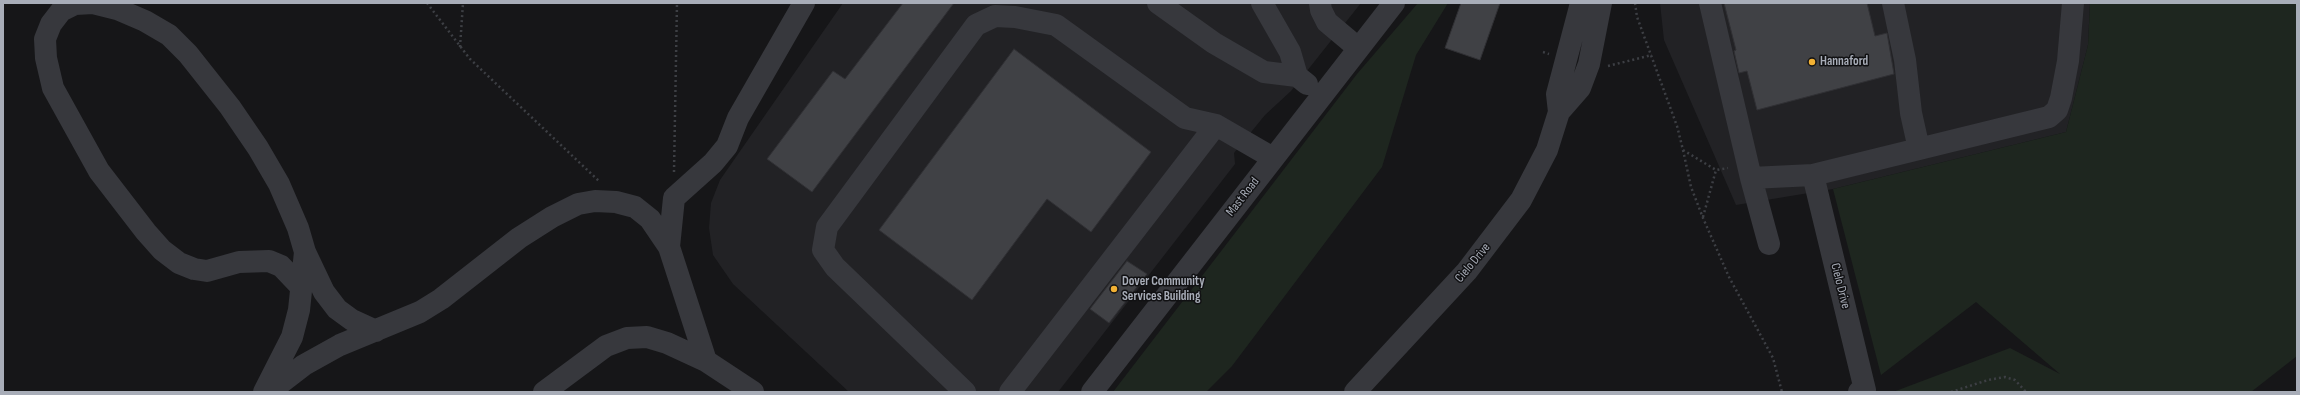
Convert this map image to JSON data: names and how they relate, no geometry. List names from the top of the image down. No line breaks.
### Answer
{"streets":{"street":["Mast Road","Cielo Drive"]},"places":["Hannaford","Dover Community Services Building"]}
